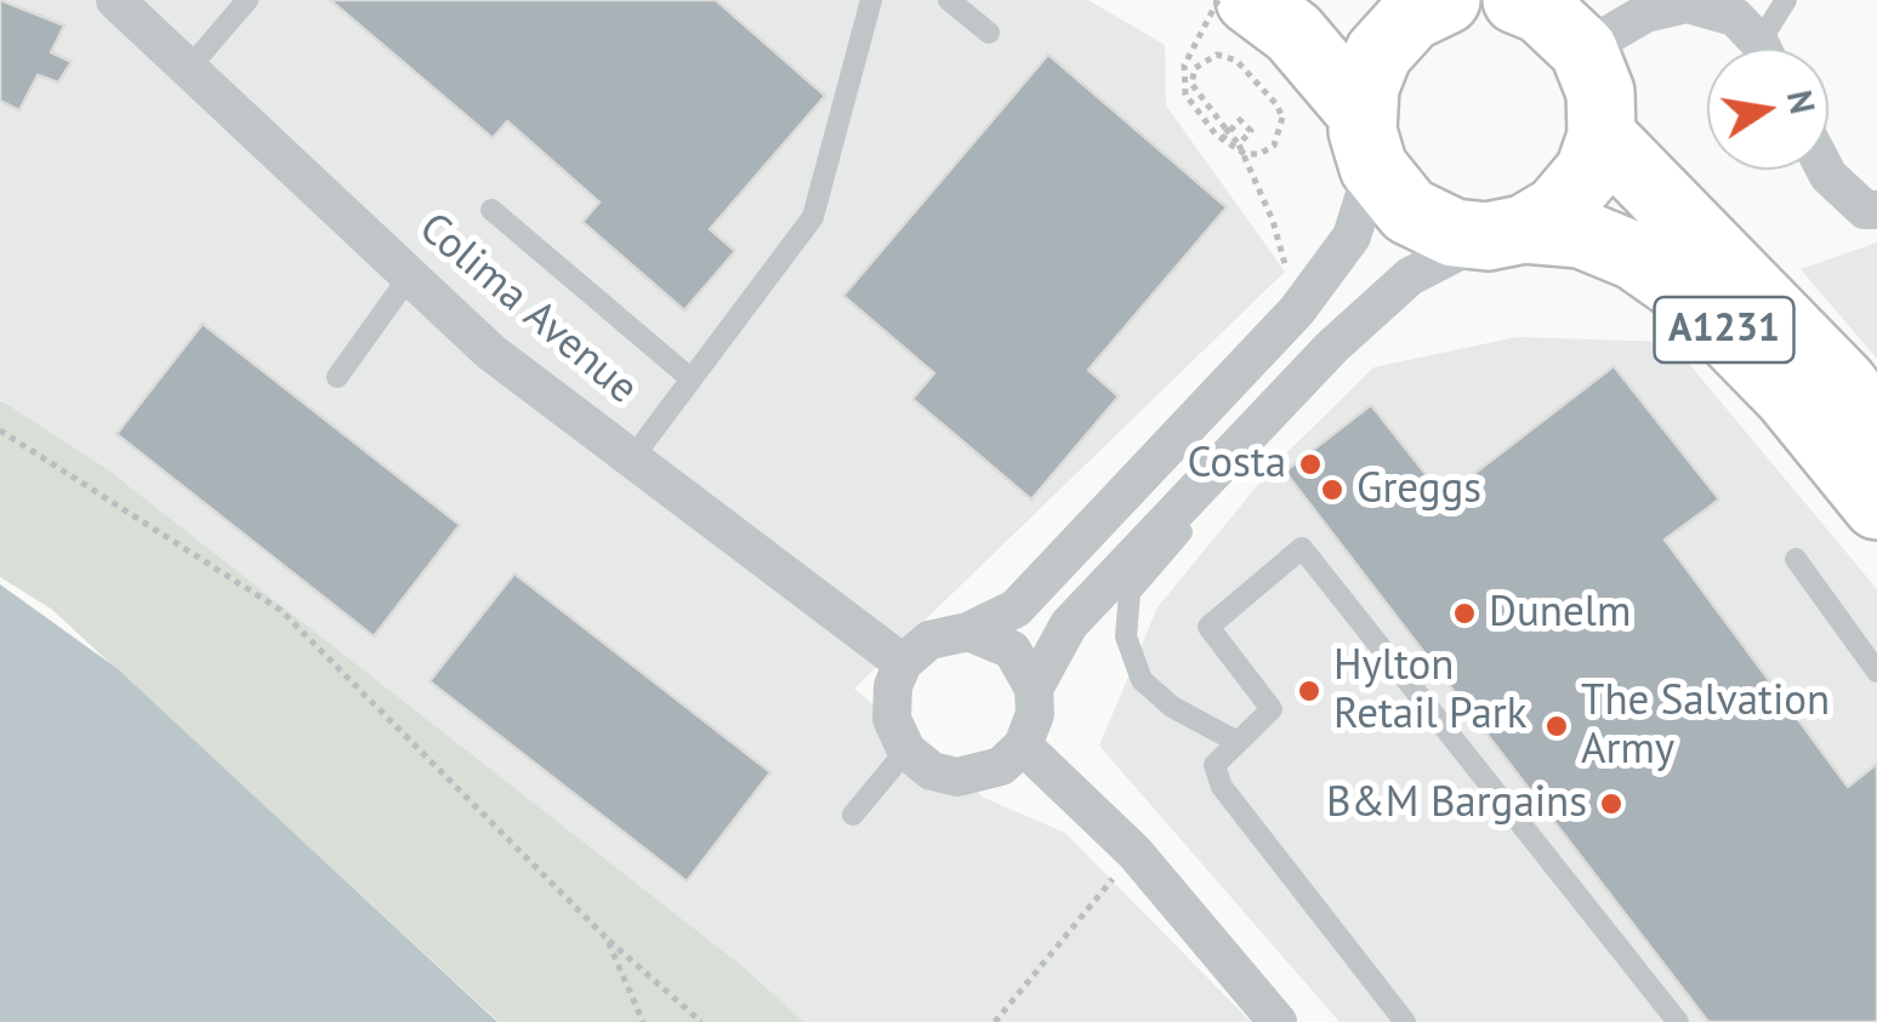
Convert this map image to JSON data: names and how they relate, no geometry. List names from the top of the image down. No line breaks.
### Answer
{"streets":{"highway":["A1231"],"street":["Colima Avenue"]},"places":["Costa","Greggs","Dunelm","Hylton Retail Park","The Salvation Army","B&M Bargains"],"north":"right"}
